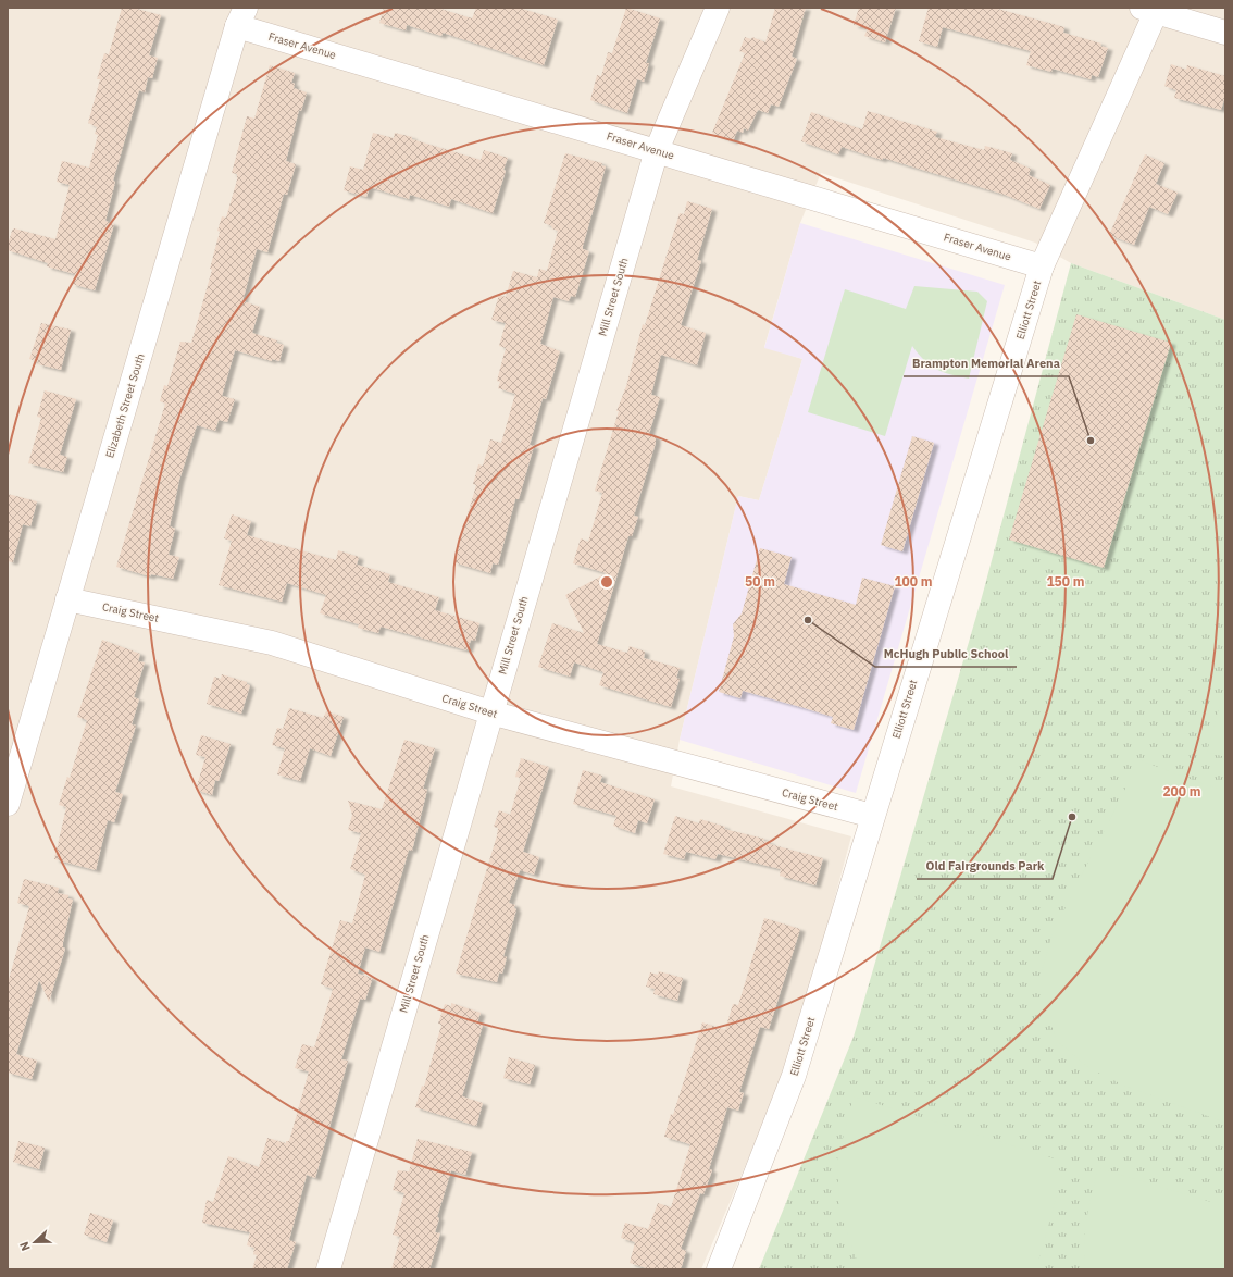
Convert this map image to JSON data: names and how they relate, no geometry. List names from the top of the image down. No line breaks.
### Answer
{"streets":{"street":["Fraser Avenue","Mill Street South","Elliott Street","Elizabeth Street South","Craig Street"]},"crossings":[["Fraser Avenue","Mill Street South"],["Fraser Avenue","Elliott Street"],["Fraser Avenue","Elizabeth Street South"],["Mill Street South","Craig Street"],["Elliott Street","Craig Street"],["Elizabeth Street South","Craig Street"]],"places":["Brampton Memorial Arena","McHugh Public School","Old Fairgrounds Park"],"north":"left","rings":["50 m","100 m","150 m","200 m"]}
